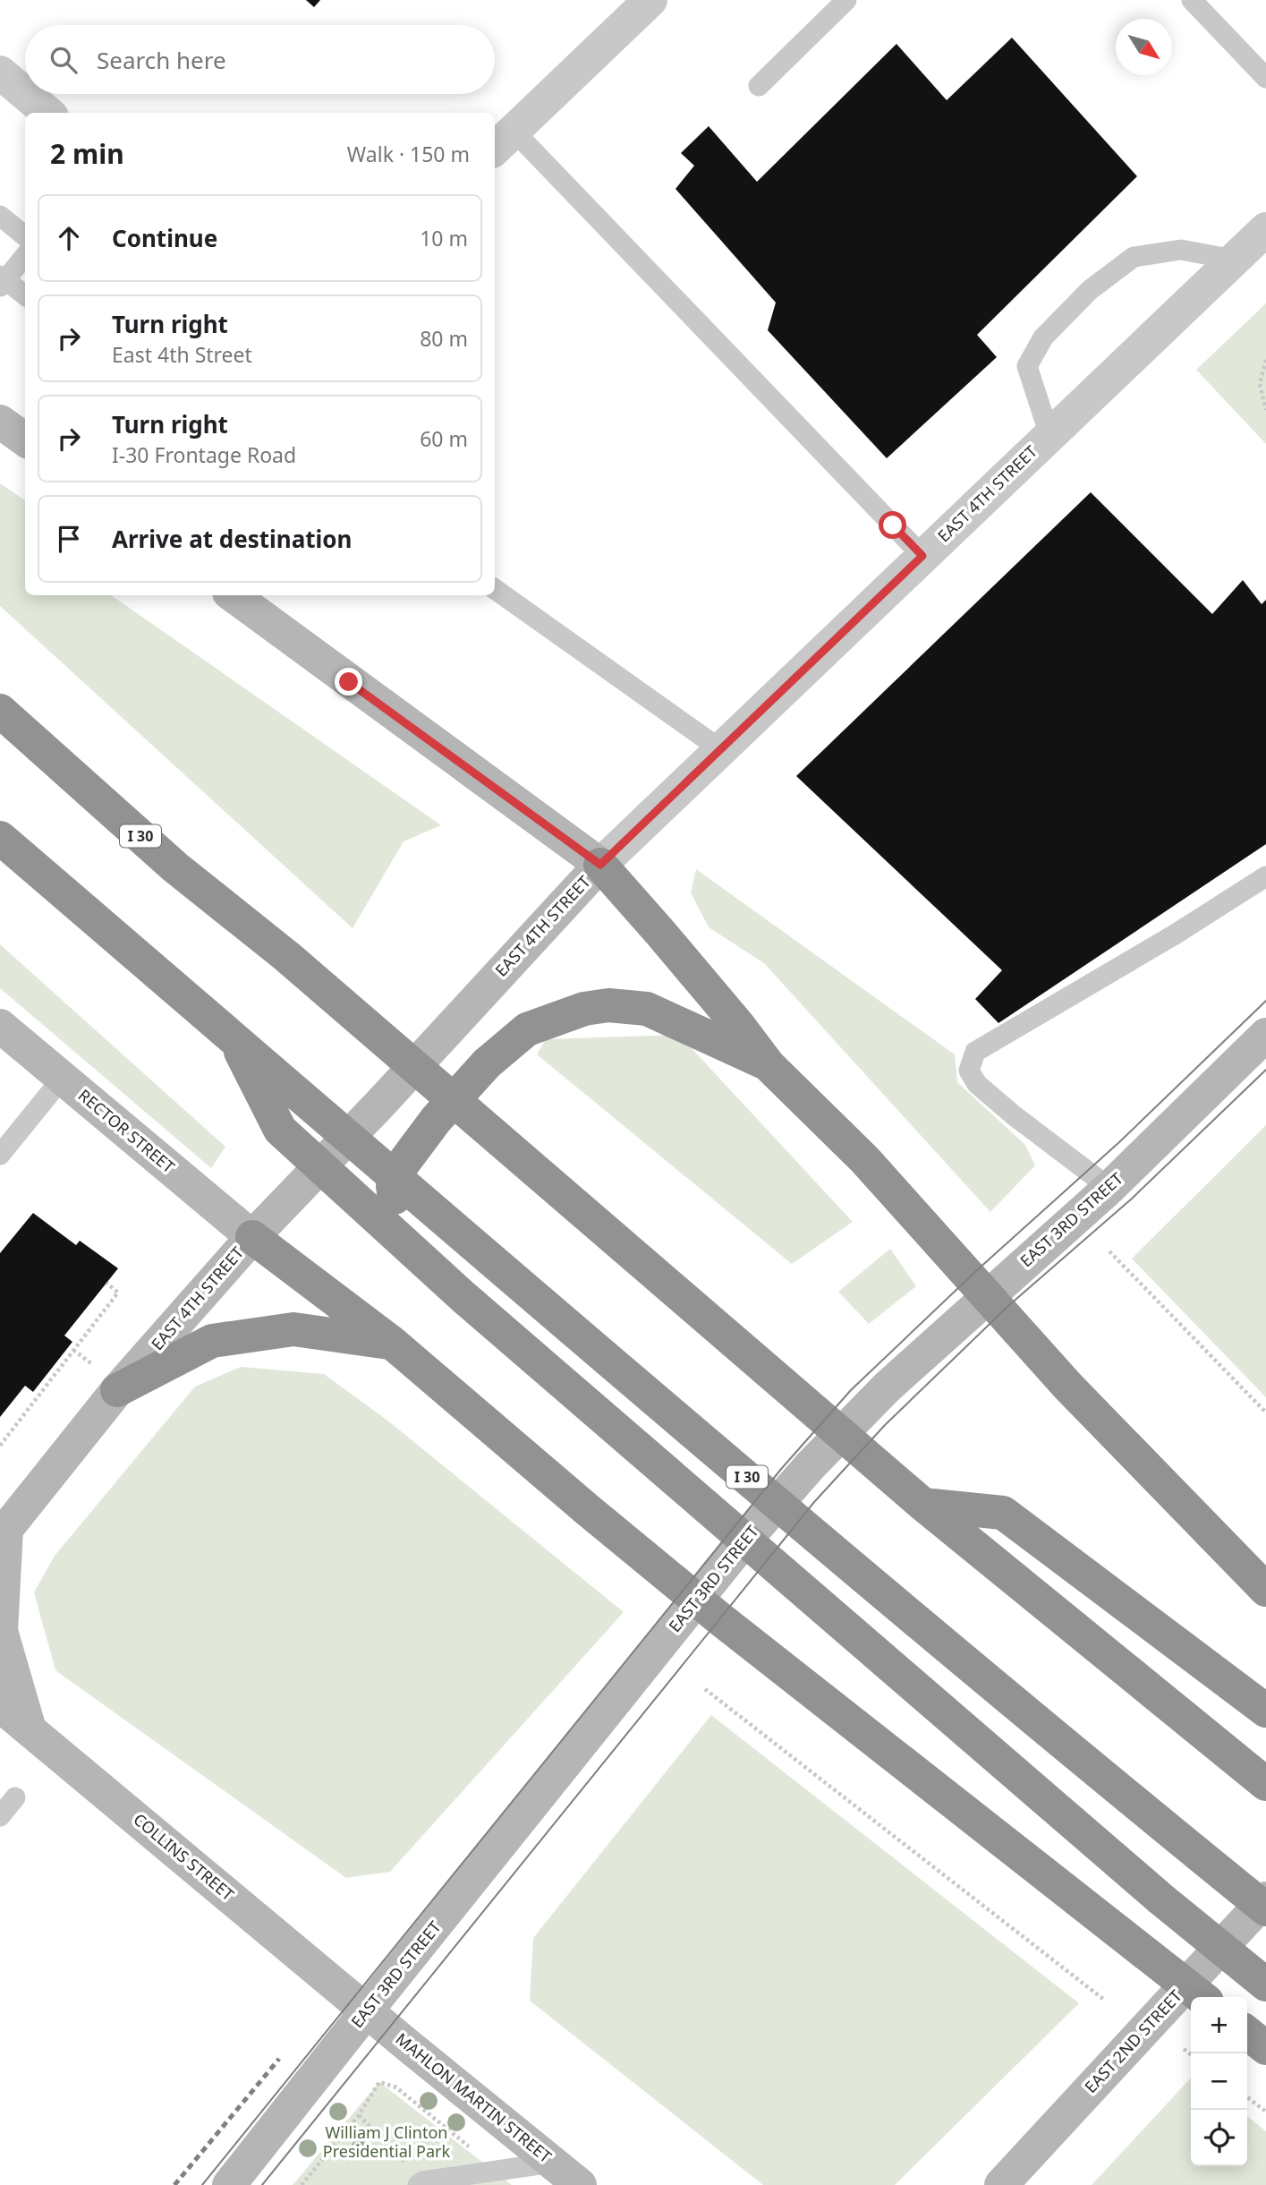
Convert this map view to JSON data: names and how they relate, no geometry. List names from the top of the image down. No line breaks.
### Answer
{"streets":{"highway":["I 30"],"main road":["EAST 4TH STREET","RECTOR STREET","EAST 3RD STREET","COLLINS STREET","EAST 2ND STREET","MAHLON MARTIN STREET"]},"crossings":[["EAST 4TH STREET","RECTOR STREET"],["EAST 3RD STREET","COLLINS STREET"],["EAST 3RD STREET","MAHLON MARTIN STREET"],["COLLINS STREET","MAHLON MARTIN STREET"]],"parks":["William J Clinton Presidential Park"],"north":"bottom right","page":{"search":"Search here","heading":["2 min","Walk · 150 m"],"list":[["Continue","10 m"],["Turn right","East 4th Street","80 m"],["Turn right","I-30 Frontage Road","60 m"],"Arrive at destination"],"map_buttons":["+","−"]}}
